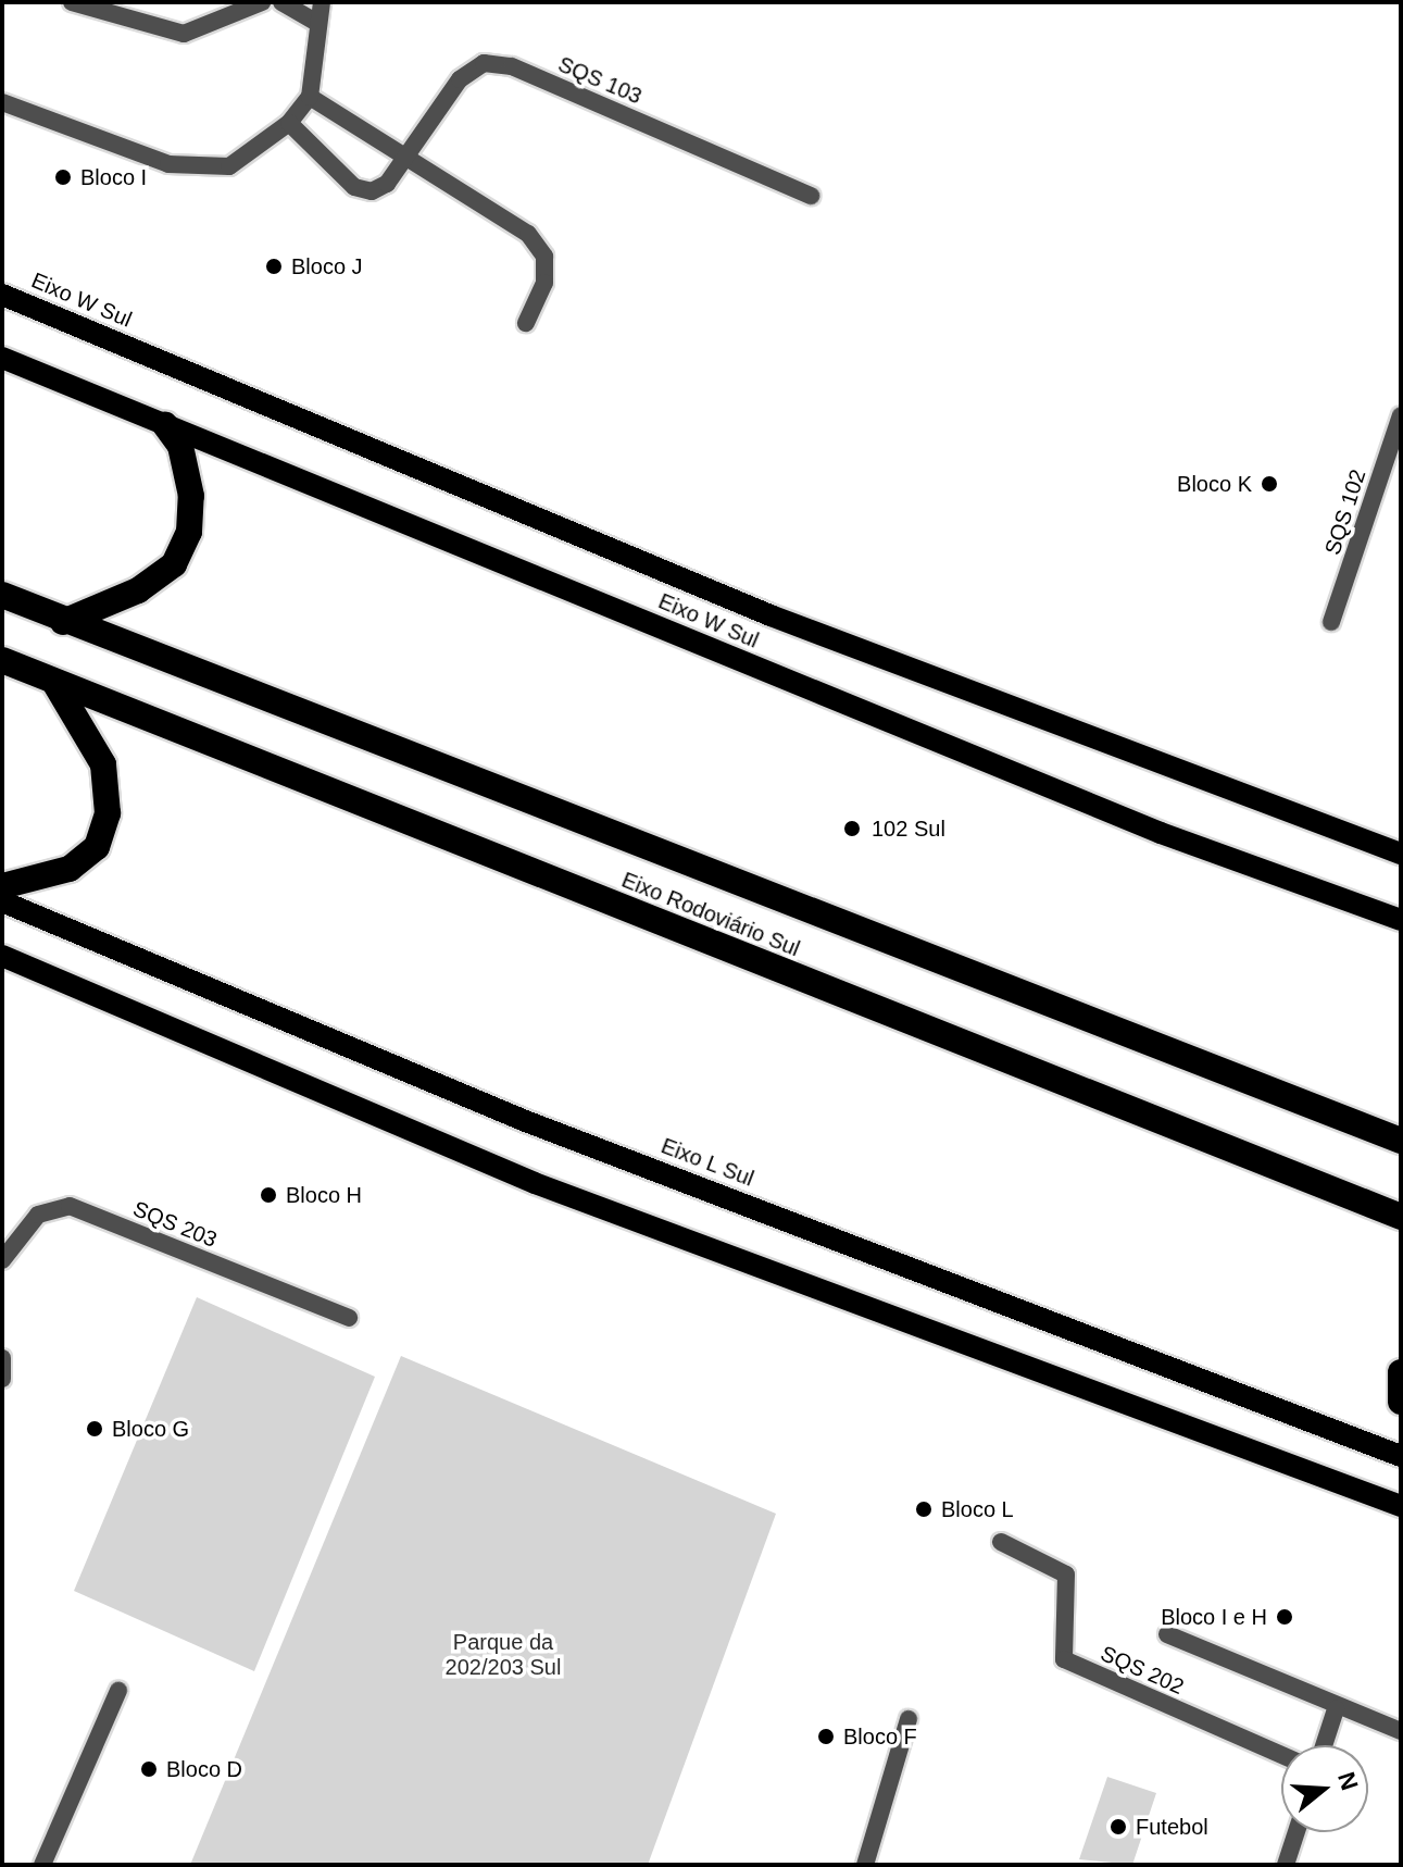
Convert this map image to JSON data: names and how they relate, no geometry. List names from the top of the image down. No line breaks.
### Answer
{"streets":{"highway":["Eixo Rodoviário Sul"],"main road":["Eixo W Sul","Eixo L Sul"],"street":["SQS 103","SQS 102","SQS 203","SQS 202"]},"parks":["Parque da 202/203 Sul"],"places":["Bloco I","Bloco J","Bloco K","102 Sul","Bloco H","Bloco G","Bloco L","Bloco I e H","Bloco F","Bloco D","Futebol"],"north":"right"}
